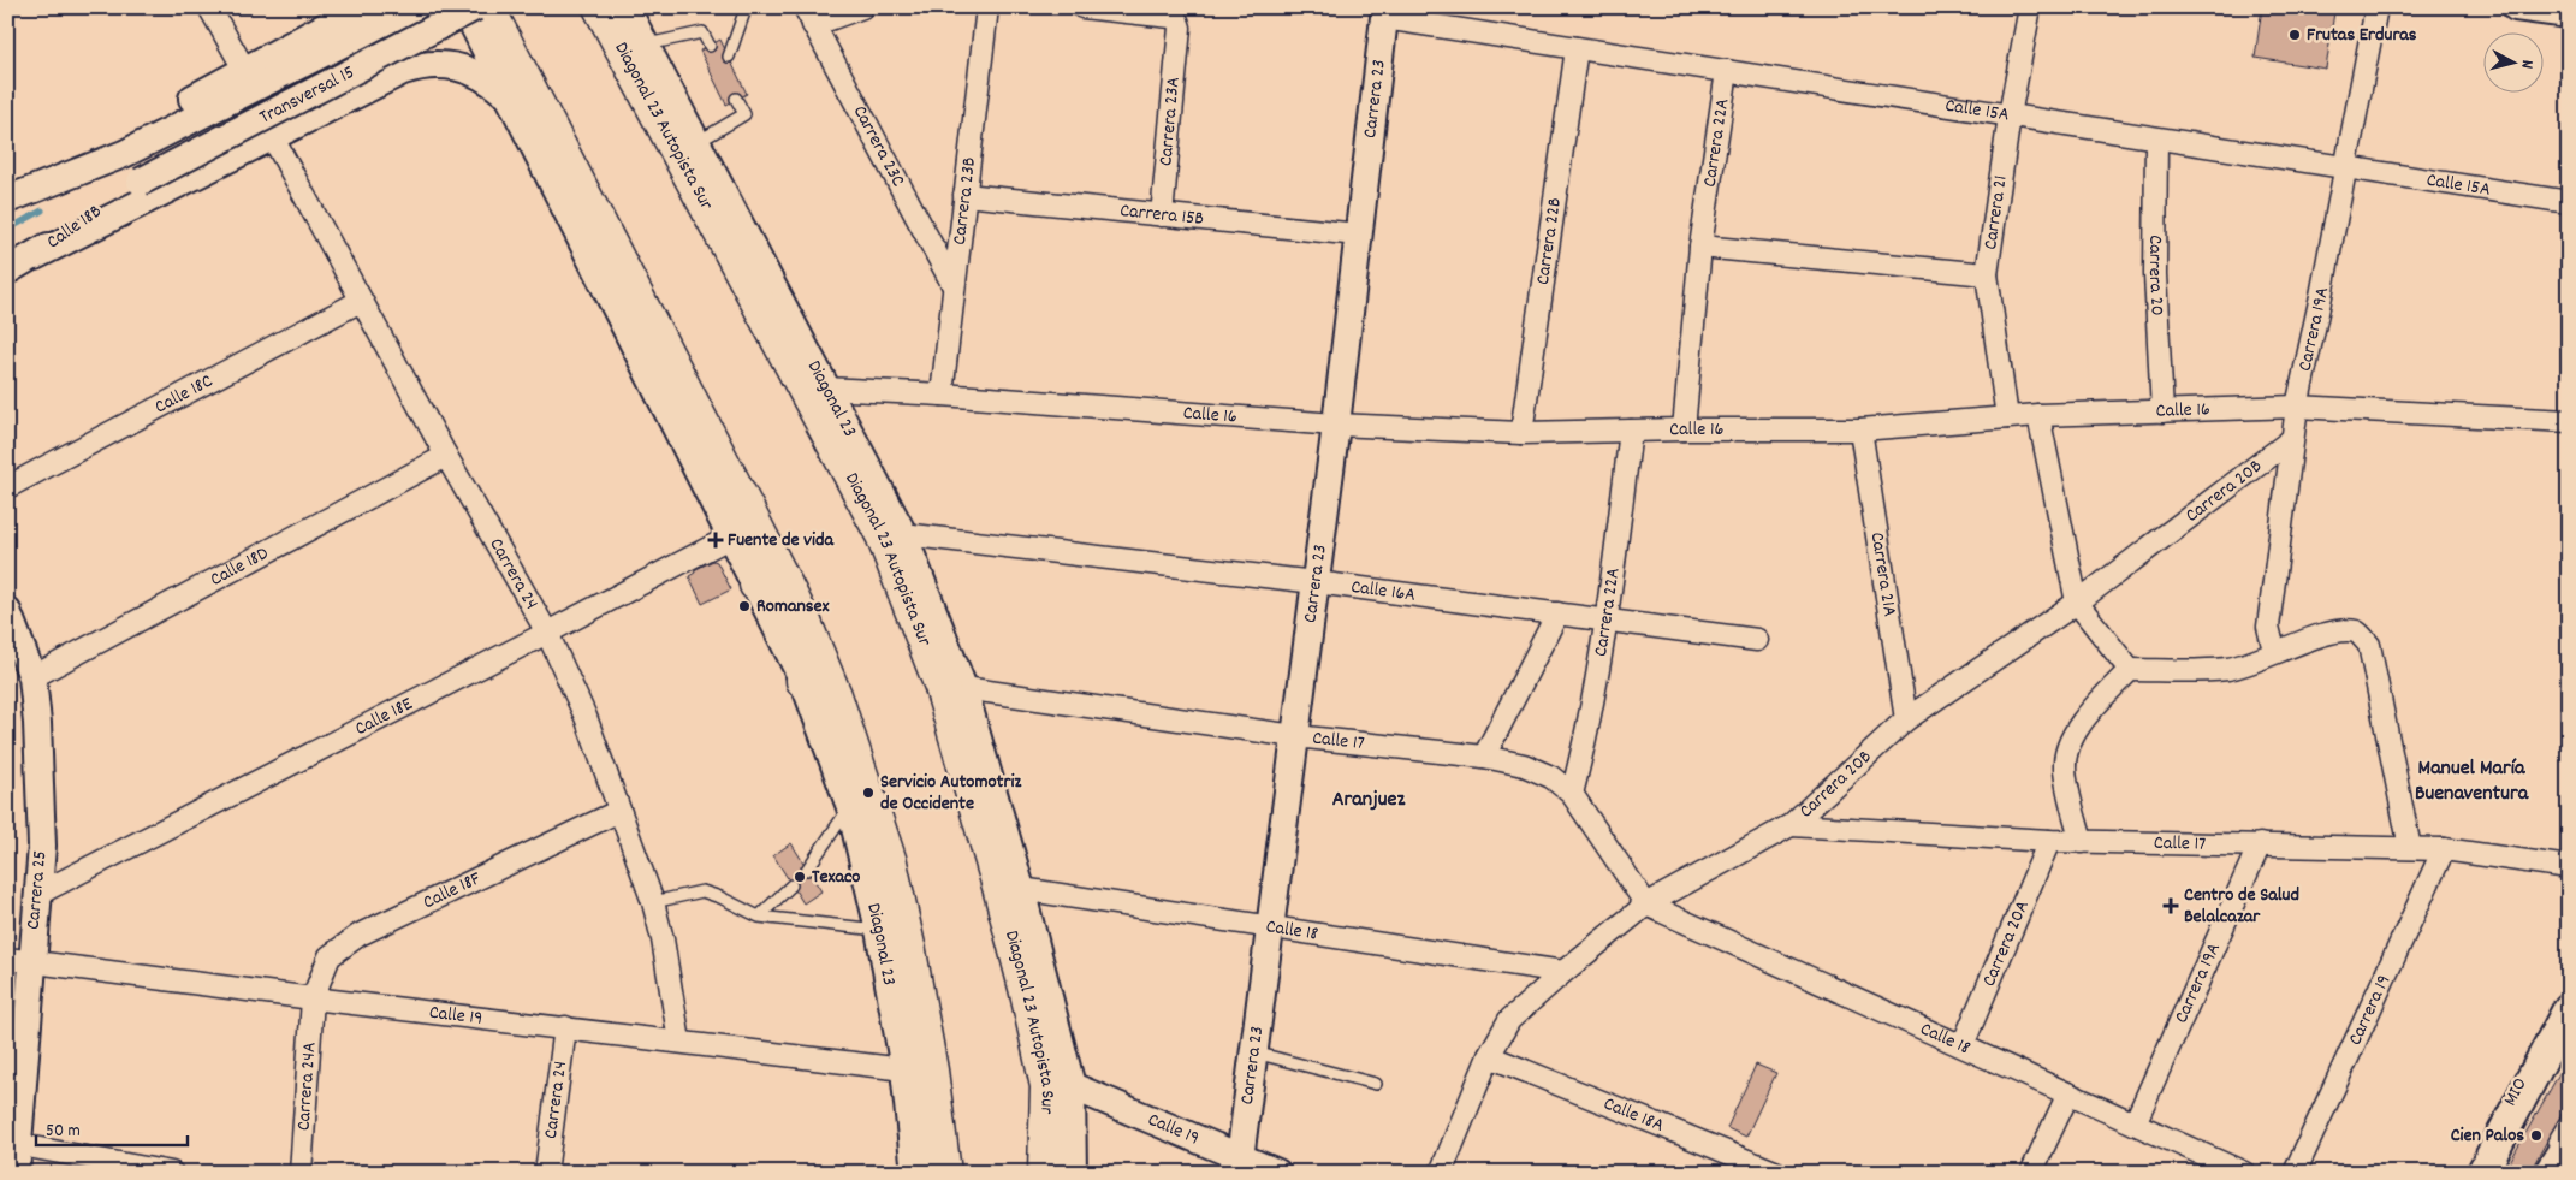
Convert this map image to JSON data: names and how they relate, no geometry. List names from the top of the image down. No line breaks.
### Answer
{"streets":{"main road":["Diagonal 23 Autopista Sur"],"street":["Transversal 15","Carrera 23","Calle 15A","Carrera 23A","Carrera 22A","Carrera 23C","Carrera 23B","Carrera 21","Carrera 15B","Calle 18B","Carrera 22B","Carrera 20","Carrera 19A","Calle 18C","Diagonal 23","Calle 16","Carrera 20B","Calle 18D","Carrera 24","Carrera 21A","Calle 16A","Calle 18E","Calle 17","Carrera 25","Calle 18F","Calle 18","Carrera 20A","Carrera 19","Calle 19","Carrera 24A","Calle 18A"],"lane":["MIO"]},"crossings":[["Transversal 15","Calle 18B"],["Carrera 23","Calle 15A"],["Carrera 23","Carrera 15B"],["Carrera 23","Calle 16"],["Carrera 23","Calle 16A"],["Carrera 23","Calle 17"],["Carrera 23","Calle 18"],["Carrera 23","Calle 19"],["Calle 15A","Carrera 22A"],["Calle 15A","Carrera 21"],["Calle 15A","Carrera 22B"],["Calle 15A","Carrera 20"],["Calle 15A","Carrera 19A"],["Carrera 23A","Carrera 15B"],["Diagonal 23 Autopista Sur","Diagonal 23"],["Diagonal 23 Autopista Sur","Calle 19"],["Carrera 22A","Calle 16"],["Carrera 22A","Calle 16A"],["Carrera 22A","Calle 17"],["Carrera 23C","Carrera 23B"],["Carrera 23B","Carrera 15B"],["Carrera 23B","Calle 16"],["Carrera 21","Calle 16"],["Carrera 22B","Calle 16"],["Carrera 20","Calle 16"],["Carrera 19A","Calle 16"],["Carrera 19A","Carrera 20B"],["Carrera 19A","Calle 17"],["Carrera 19A","Calle 18"],["Calle 18C","Carrera 24"],["Diagonal 23","Calle 16"],["Diagonal 23","Calle 16A"],["Diagonal 23","Calle 18E"],["Diagonal 23","Calle 17"],["Diagonal 23","Calle 18"],["Diagonal 23","Calle 19"],["Calle 16","Carrera 21A"],["Carrera 20B","Carrera 21A"],["Carrera 20B","Calle 17"],["Carrera 20B","Calle 18"],["Carrera 20B","Calle 18A"],["Calle 18D","Carrera 24"],["Calle 18D","Carrera 25"],["Carrera 24","Calle 18E"],["Carrera 24","Calle 18F"],["Carrera 24","Calle 19"],["Calle 18E","Carrera 25"],["Calle 17","Calle 18"],["Calle 17","Carrera 20A"],["Calle 17","Carrera 19"],["Carrera 25","Calle 19"],["Calle 18F","Calle 19"],["Calle 18F","Carrera 24A"],["Calle 18","Carrera 20A"],["Calle 19","Carrera 24A"]],"districts":["Manuel María Buenaventura","Aranjuez"],"places":{"other":["Frutas Erduras","Romansex","Servicio Automotriz de Occidente","Texaco","Cien Palos"],"health":["Fuente de vida","Centro de Salud Belalcazar"]},"scale_bar":"50 m","north":"right"}
